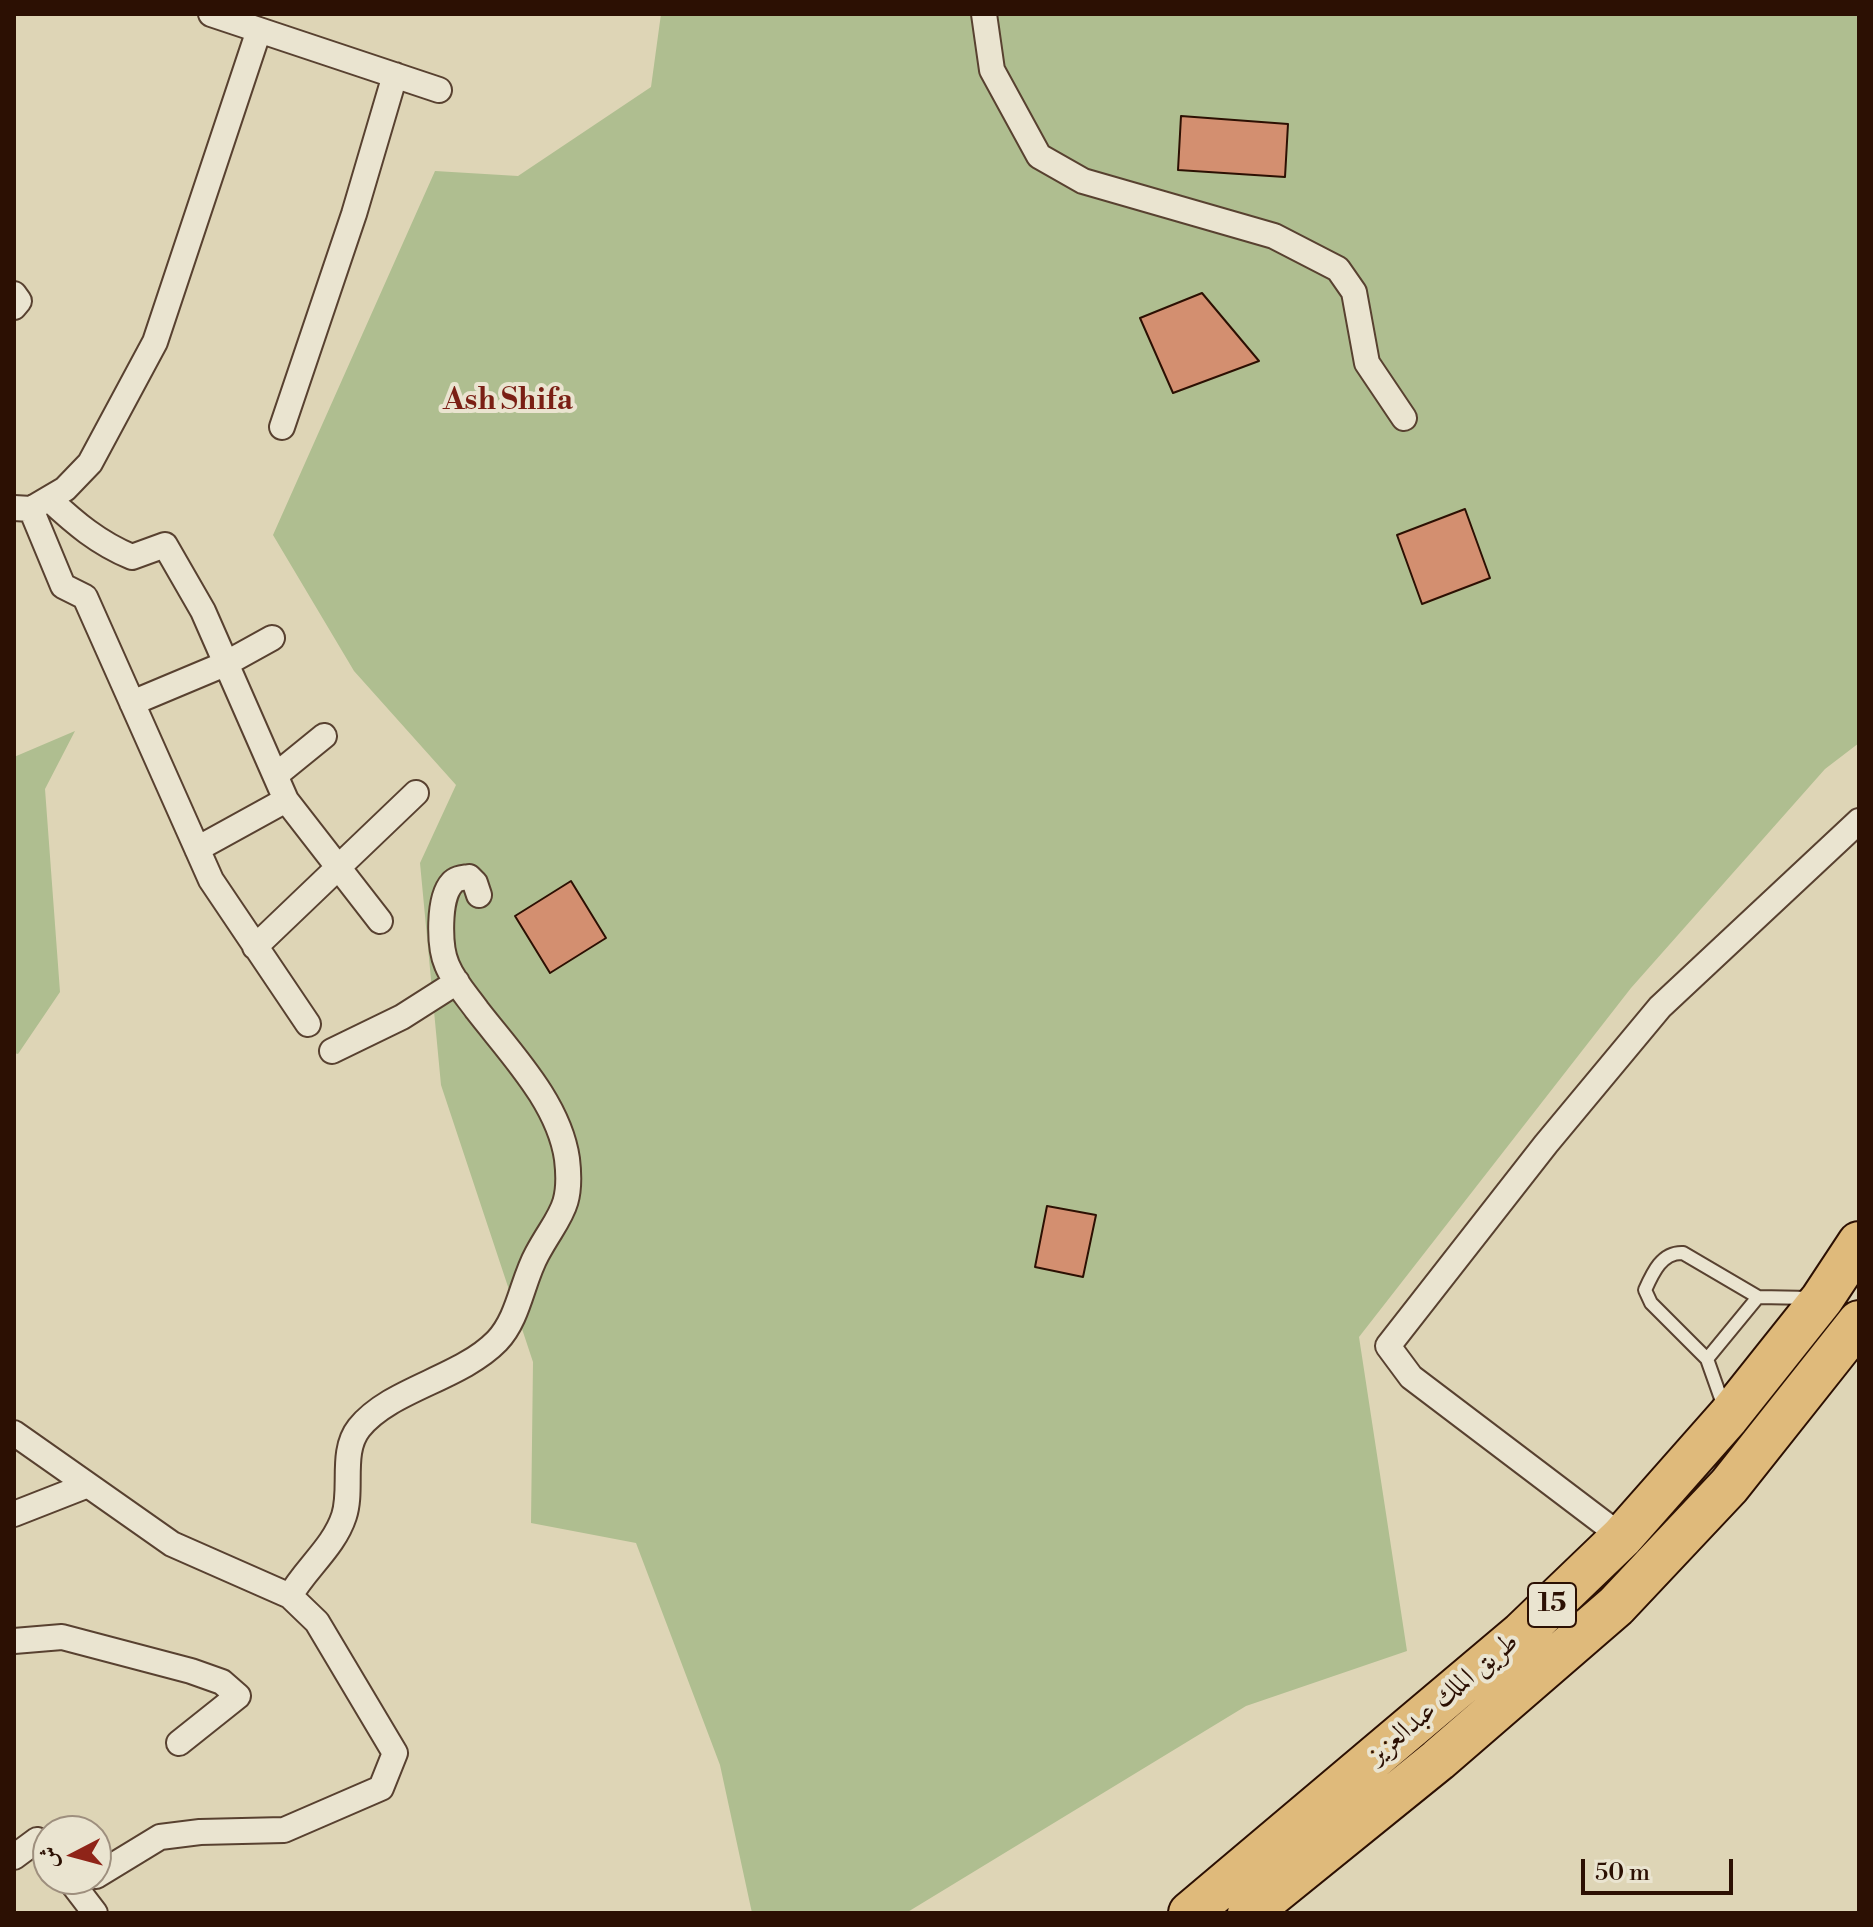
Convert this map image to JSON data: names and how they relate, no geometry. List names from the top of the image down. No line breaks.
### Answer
{"streets":{"highway":["15","طريق الملك عبدالعزيز"]},"districts":["Ash Shifa"],"scale_bar":"50 m","north":"left"}
